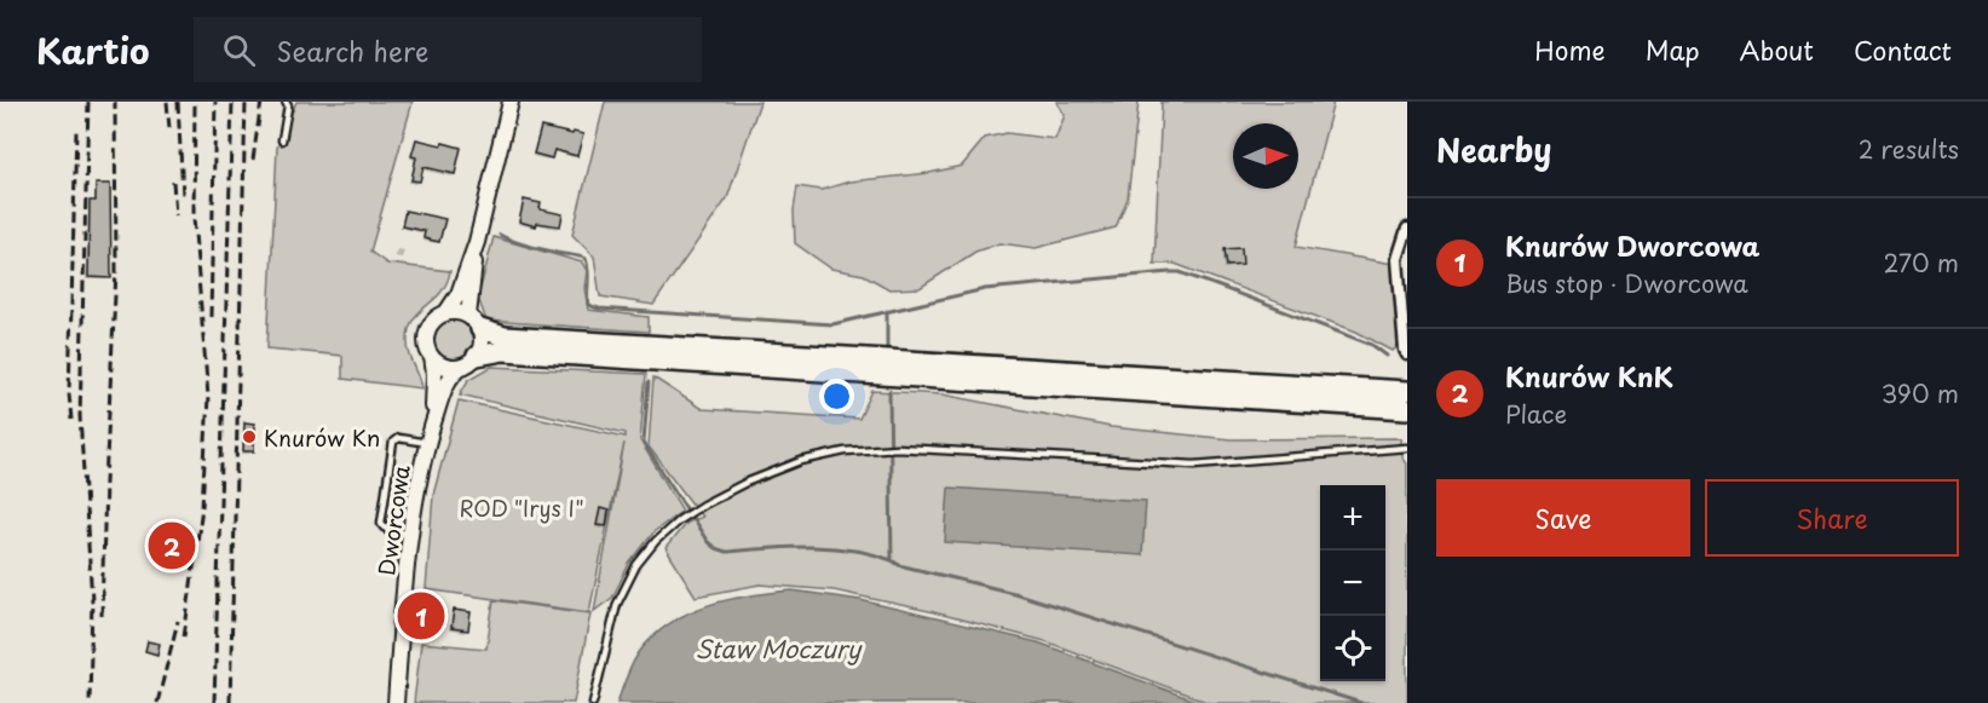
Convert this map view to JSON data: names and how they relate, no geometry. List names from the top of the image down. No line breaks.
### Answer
{"streets":{"main road":["Dworcowa"]},"water":["Staw Moczury"],"parks":["ROD \"Irys I\""],"places":["Knurów Kn"],"north":"right","page":{"header":"Kartio","search":"Search here","nav":["Home","Map","About","Contact"],"heading":["Nearby","2 results"],"list":[{"mark":"1","name":"Knurów Dworcowa","note":"Bus stop · Dworcowa","value":"270 m"},{"mark":"2","name":"Knurów KnK","note":"Place","value":"390 m"}],"buttons":["Save","Share"],"map_buttons":["+","−"],"pins":["2","1"]}}
